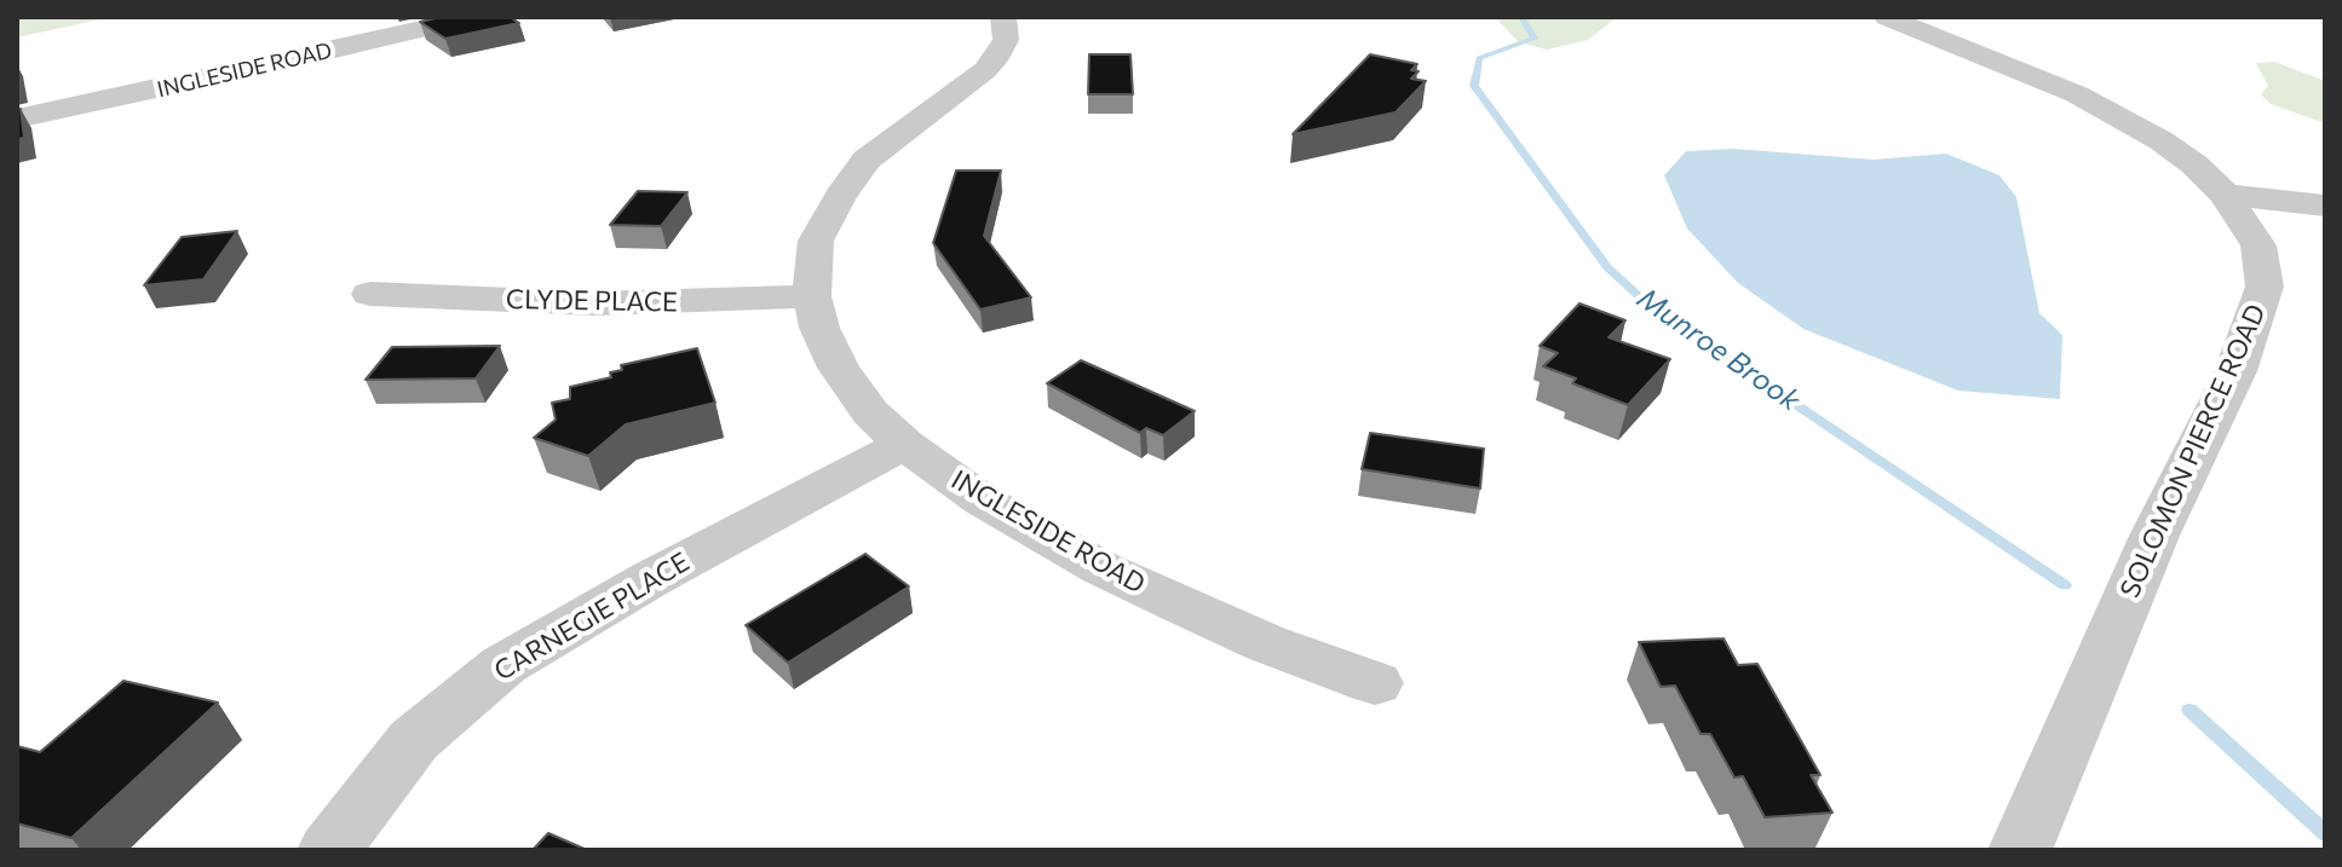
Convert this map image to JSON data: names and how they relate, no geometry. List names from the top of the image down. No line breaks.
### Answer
{"streets":{"street":["INGLESIDE ROAD","CLYDE PLACE","SOLOMON PIERCE ROAD","CARNEGIE PLACE"]},"crossings":[["INGLESIDE ROAD","CLYDE PLACE"],["INGLESIDE ROAD","CARNEGIE PLACE"]],"water":["Munroe Brook"]}
